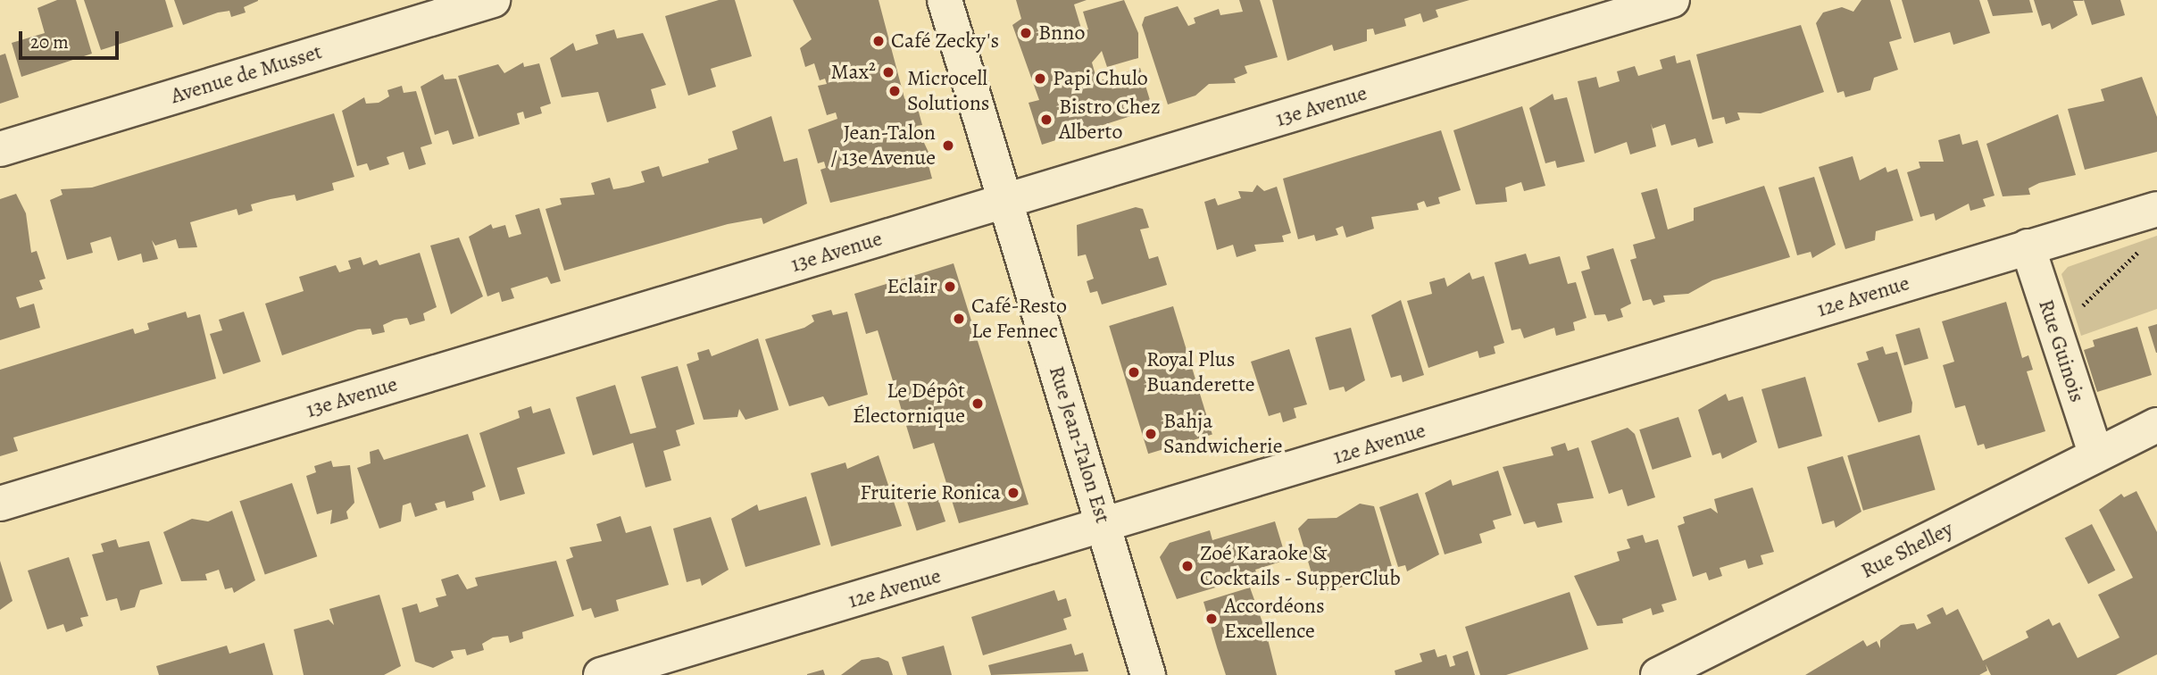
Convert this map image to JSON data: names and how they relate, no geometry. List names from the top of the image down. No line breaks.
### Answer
{"streets":{"street":["Avenue de Musset","13e Avenue","12e Avenue","Rue Guinois","Rue Jean-Talon Est","Rue Shelley"]},"crossings":[["13e Avenue","Rue Jean-Talon Est"],["12e Avenue","Rue Guinois"],["12e Avenue","Rue Jean-Talon Est"],["Rue Guinois","Rue Shelley"]],"places":["Bnno","Café Zecky's","Max²","Papi Chulo","Microcell Solutions","Bistro Chez Alberto","Jean-Talon / 13e Avenue","Eclair","Café-Resto Le Fennec","Royal Plus Buanderette","Le Dépôt Électornique","Bahja Sandwicherie","Fruiterie Ronica","Zoé Karaoke & Cocktails - SupperClub","Accordéons Excellence"],"scale_bar":"20 m"}
